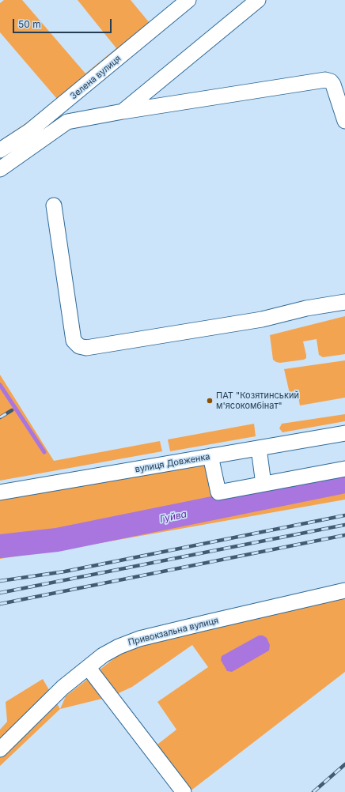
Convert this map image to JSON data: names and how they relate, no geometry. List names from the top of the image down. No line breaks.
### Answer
{"streets":{"street":["Зелена вулиця","вулиця Довженка","Привокзальна вулиця"]},"water":["Гуйва"],"places":["ПАТ \"Козятинський м'ясокомбінат\""],"scale_bar":"50 m"}
